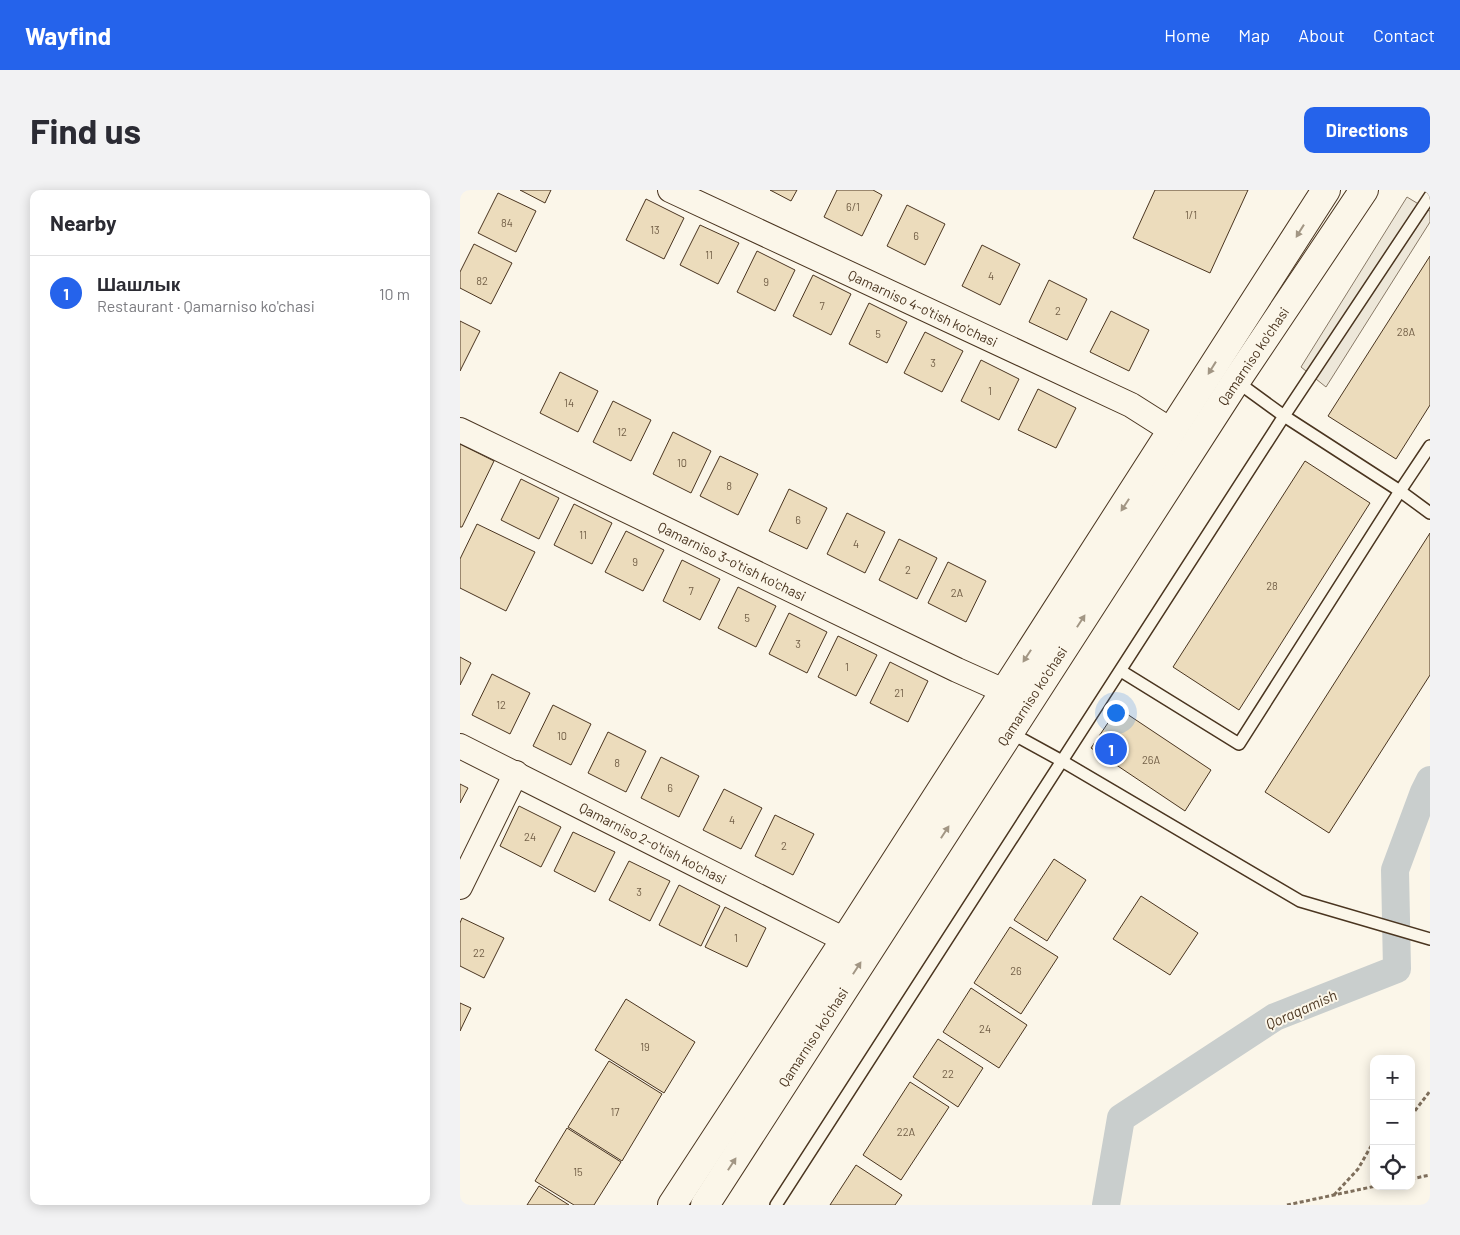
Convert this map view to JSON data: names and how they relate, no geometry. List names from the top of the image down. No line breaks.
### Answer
{"streets":{"main road":["Qamarniso ko'chasi"],"street":["Qamarniso 4-o'tish ko'chasi","Qamarniso 3-o'tish ko'chasi","Qamarniso 2-o'tish ko'chasi"]},"crossings":[["Qamarniso 4-o'tish ko'chasi","Qamarniso ko'chasi"],["Qamarniso ko'chasi","Qamarniso 3-o'tish ko'chasi"],["Qamarniso ko'chasi","Qamarniso 2-o'tish ko'chasi"]],"water":["Qoraqamish"],"house_numbers":["6/1","1/1","84","13","6","11","4","82","9","7","2","28A","5","3","1","14","12","10","8","6","11","4","9","2","28","7","2A","5","3","1","21","12","10","26A","8","6","4","24","2","3","1","22","26","24","19","22","17","22A","15"],"page":{"header":"Wayfind","nav":["Home","Map","About","Contact"],"buttons":"Directions","title":"Find us","heading":"Nearby","list":[{"mark":"1","name":"Шашлык","note":"Restaurant · Qamarniso ko'chasi","value":"10 m"}],"pins":"1","map_buttons":["+","−"]}}
